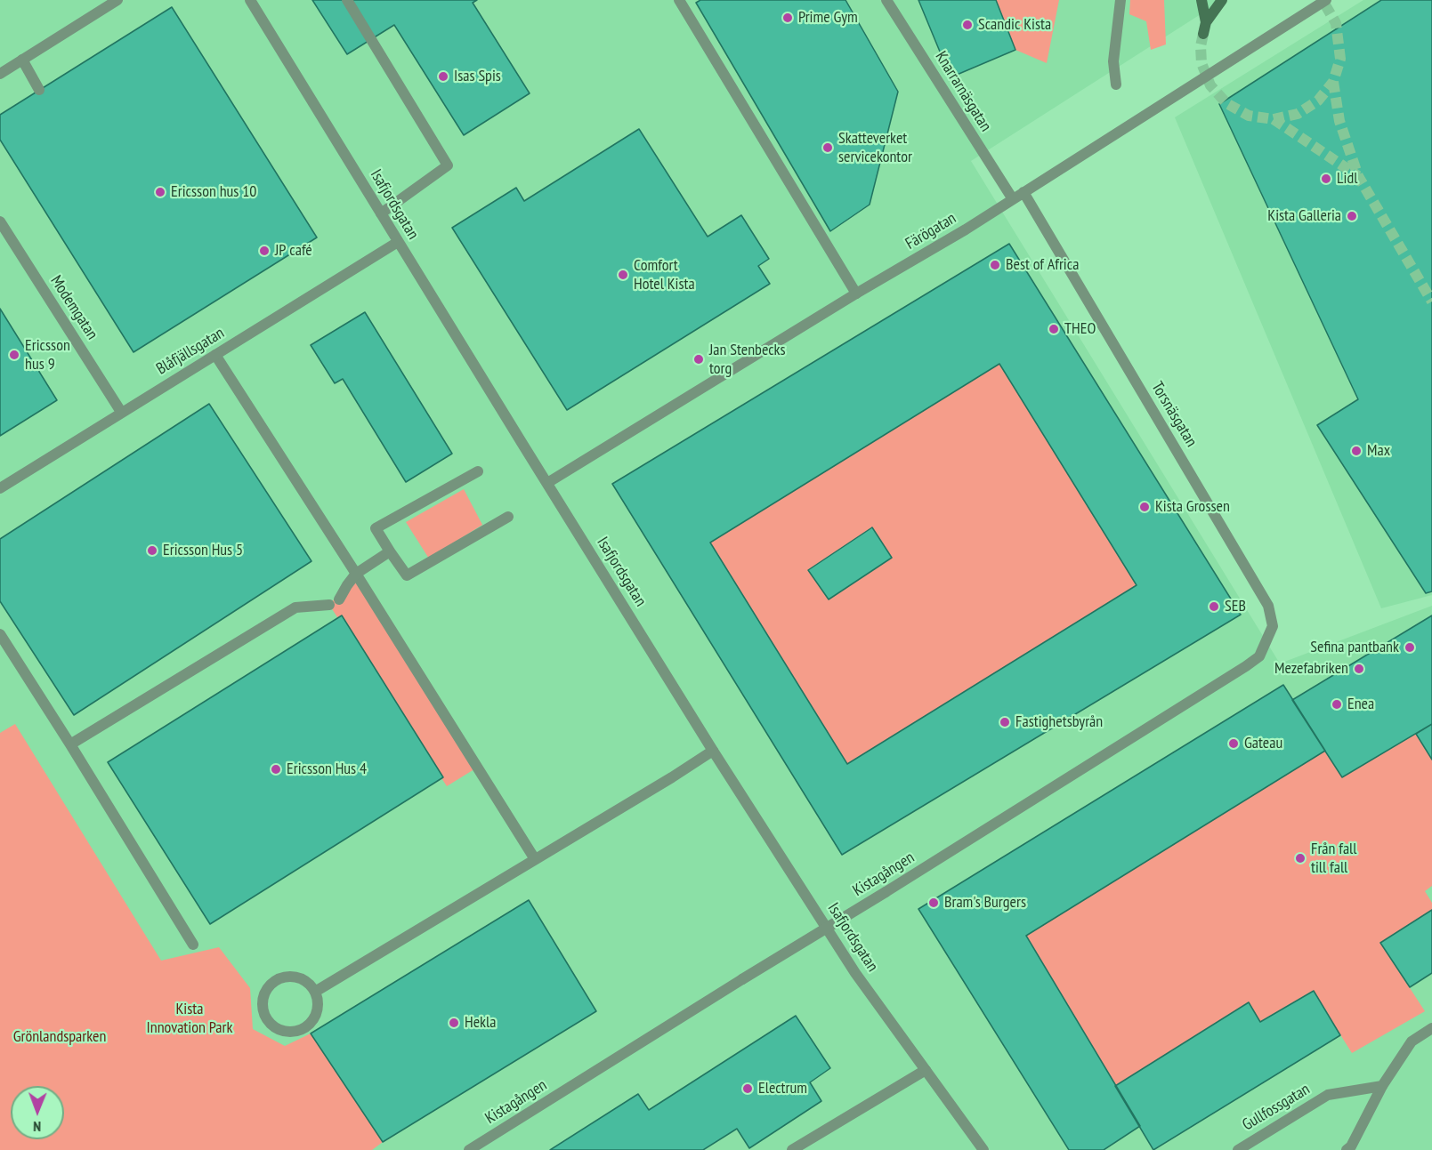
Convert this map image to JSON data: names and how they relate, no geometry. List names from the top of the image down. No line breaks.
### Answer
{"streets":{"street":["Knarrarnäsgatan","Isafjordsgatan","Färögatan","Modemgatan","Blåfjällsgatan","Torsnäsgatan","Kistagången","Gullfossgatan"]},"crossings":[["Knarrarnäsgatan","Färögatan"],["Isafjordsgatan","Färögatan"],["Isafjordsgatan","Blåfjällsgatan"],["Färögatan","Torsnäsgatan"],["Modemgatan","Blåfjällsgatan"],["Torsnäsgatan","Kistagången"]],"parks":["Kista Innovation Park","Grönlandsparken"],"places":["Prime Gym","Scandic Kista","Isas Spis","Skatteverket servicekontor","Lidl","Ericsson hus 10","Kista Galleria","JP café","Best of Africa","Comfort Hotel Kista","THEO","Ericsson hus 9","Jan Stenbecks torg","Max","Kista Grossen","Ericsson Hus 5","SEB","Sefina pantbank","Mezefabriken","Enea","Fastighetsbyrån","Gateau","Ericsson Hus 4","Från fall till fall","Bram's Burgers","Hekla","Electrum"],"north":"bottom"}
